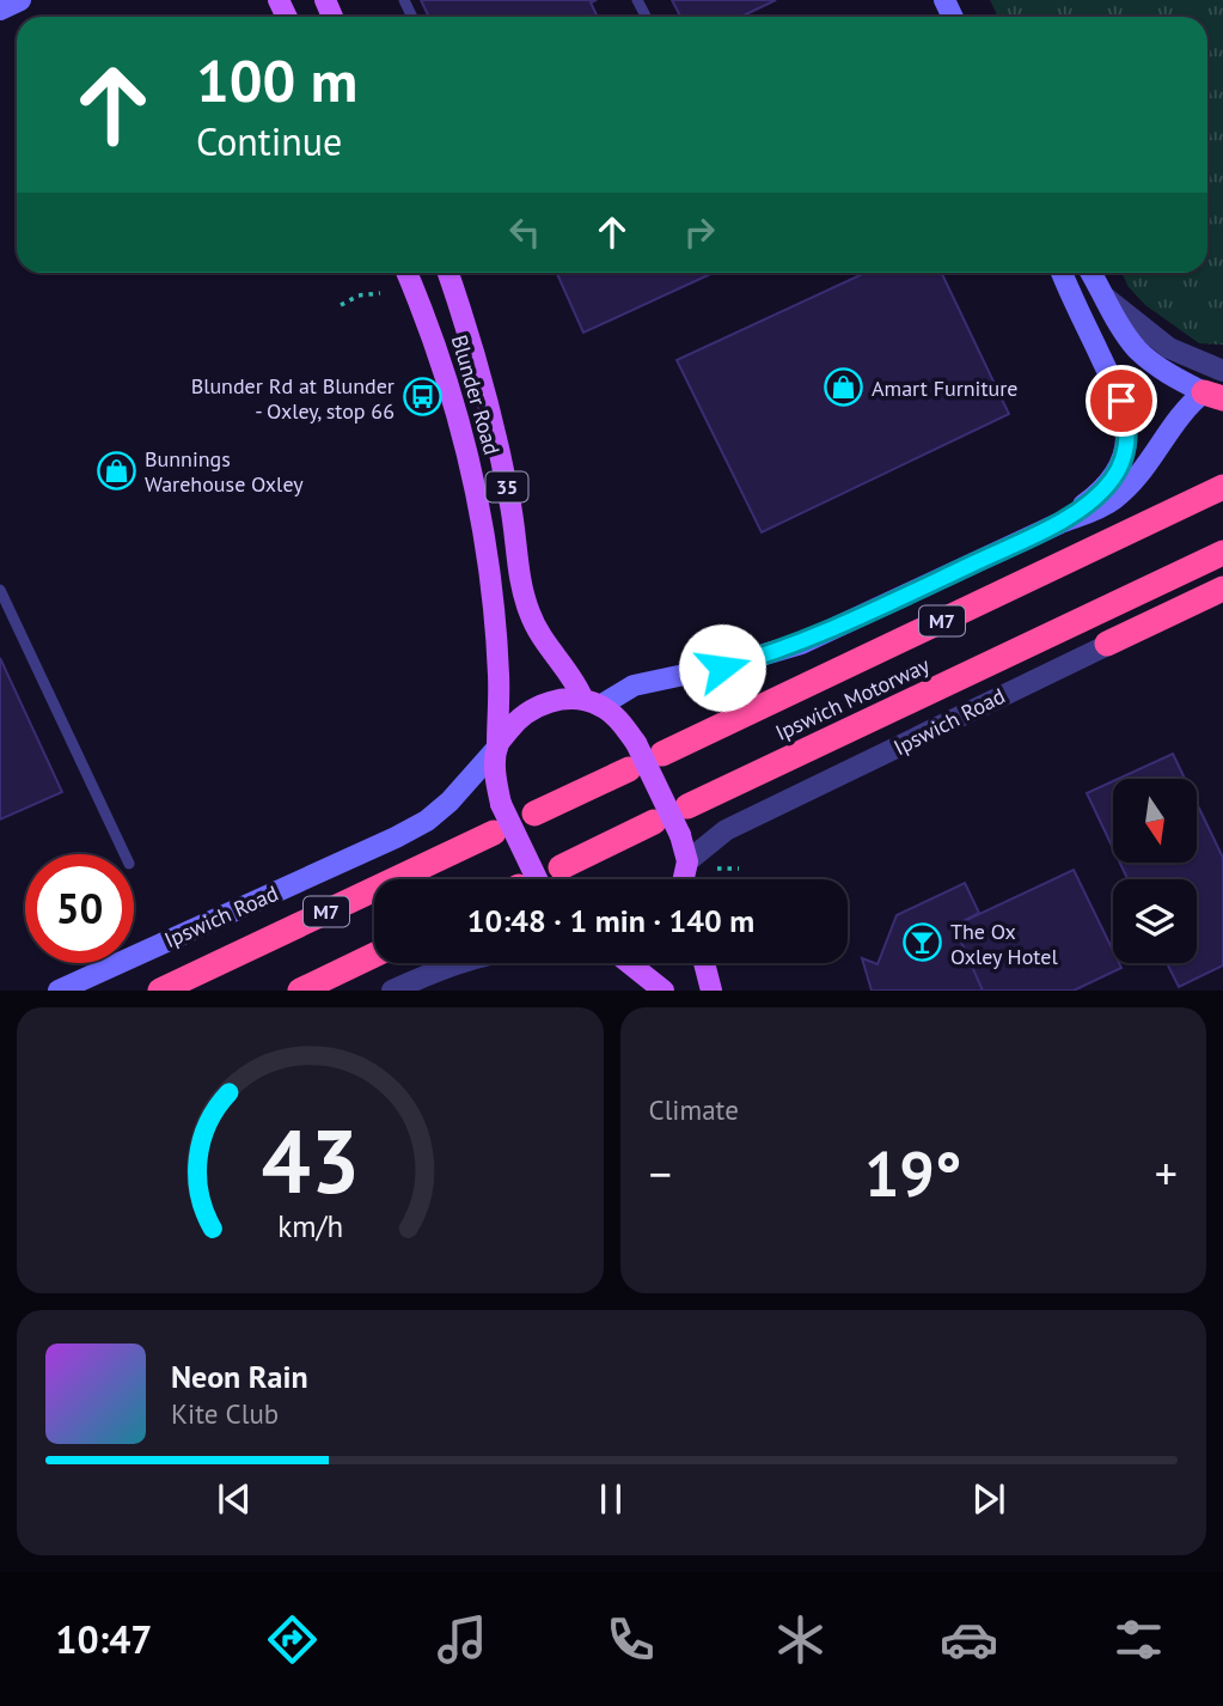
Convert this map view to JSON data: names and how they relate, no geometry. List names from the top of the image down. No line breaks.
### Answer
{"streets":{"highway":["M7","Ipswich Motorway"],"main road":["Blunder Road","35","Ipswich Road"]},"crossings":[["Blunder Road","35"],["Blunder Road","Ipswich Road"],["35","Ipswich Road"]],"places":{"shop":["Amart Furniture","Bunnings Warehouse Oxley"],"bus stop":["Blunder Rd at Blunder - Oxley, stop 66"],"bar":["The Ox Oxley Hotel"]},"north":"bottom","page":{"turn":["100 m","Continue"],"limit":"50","trip":"10:48 · 1 min · 140 m","tile":"Climate","heat":["−","19°","+"],"song":["Neon Rain","Kite Club"],"tabs":"10:47","gauge":["43","km/h"]}}
